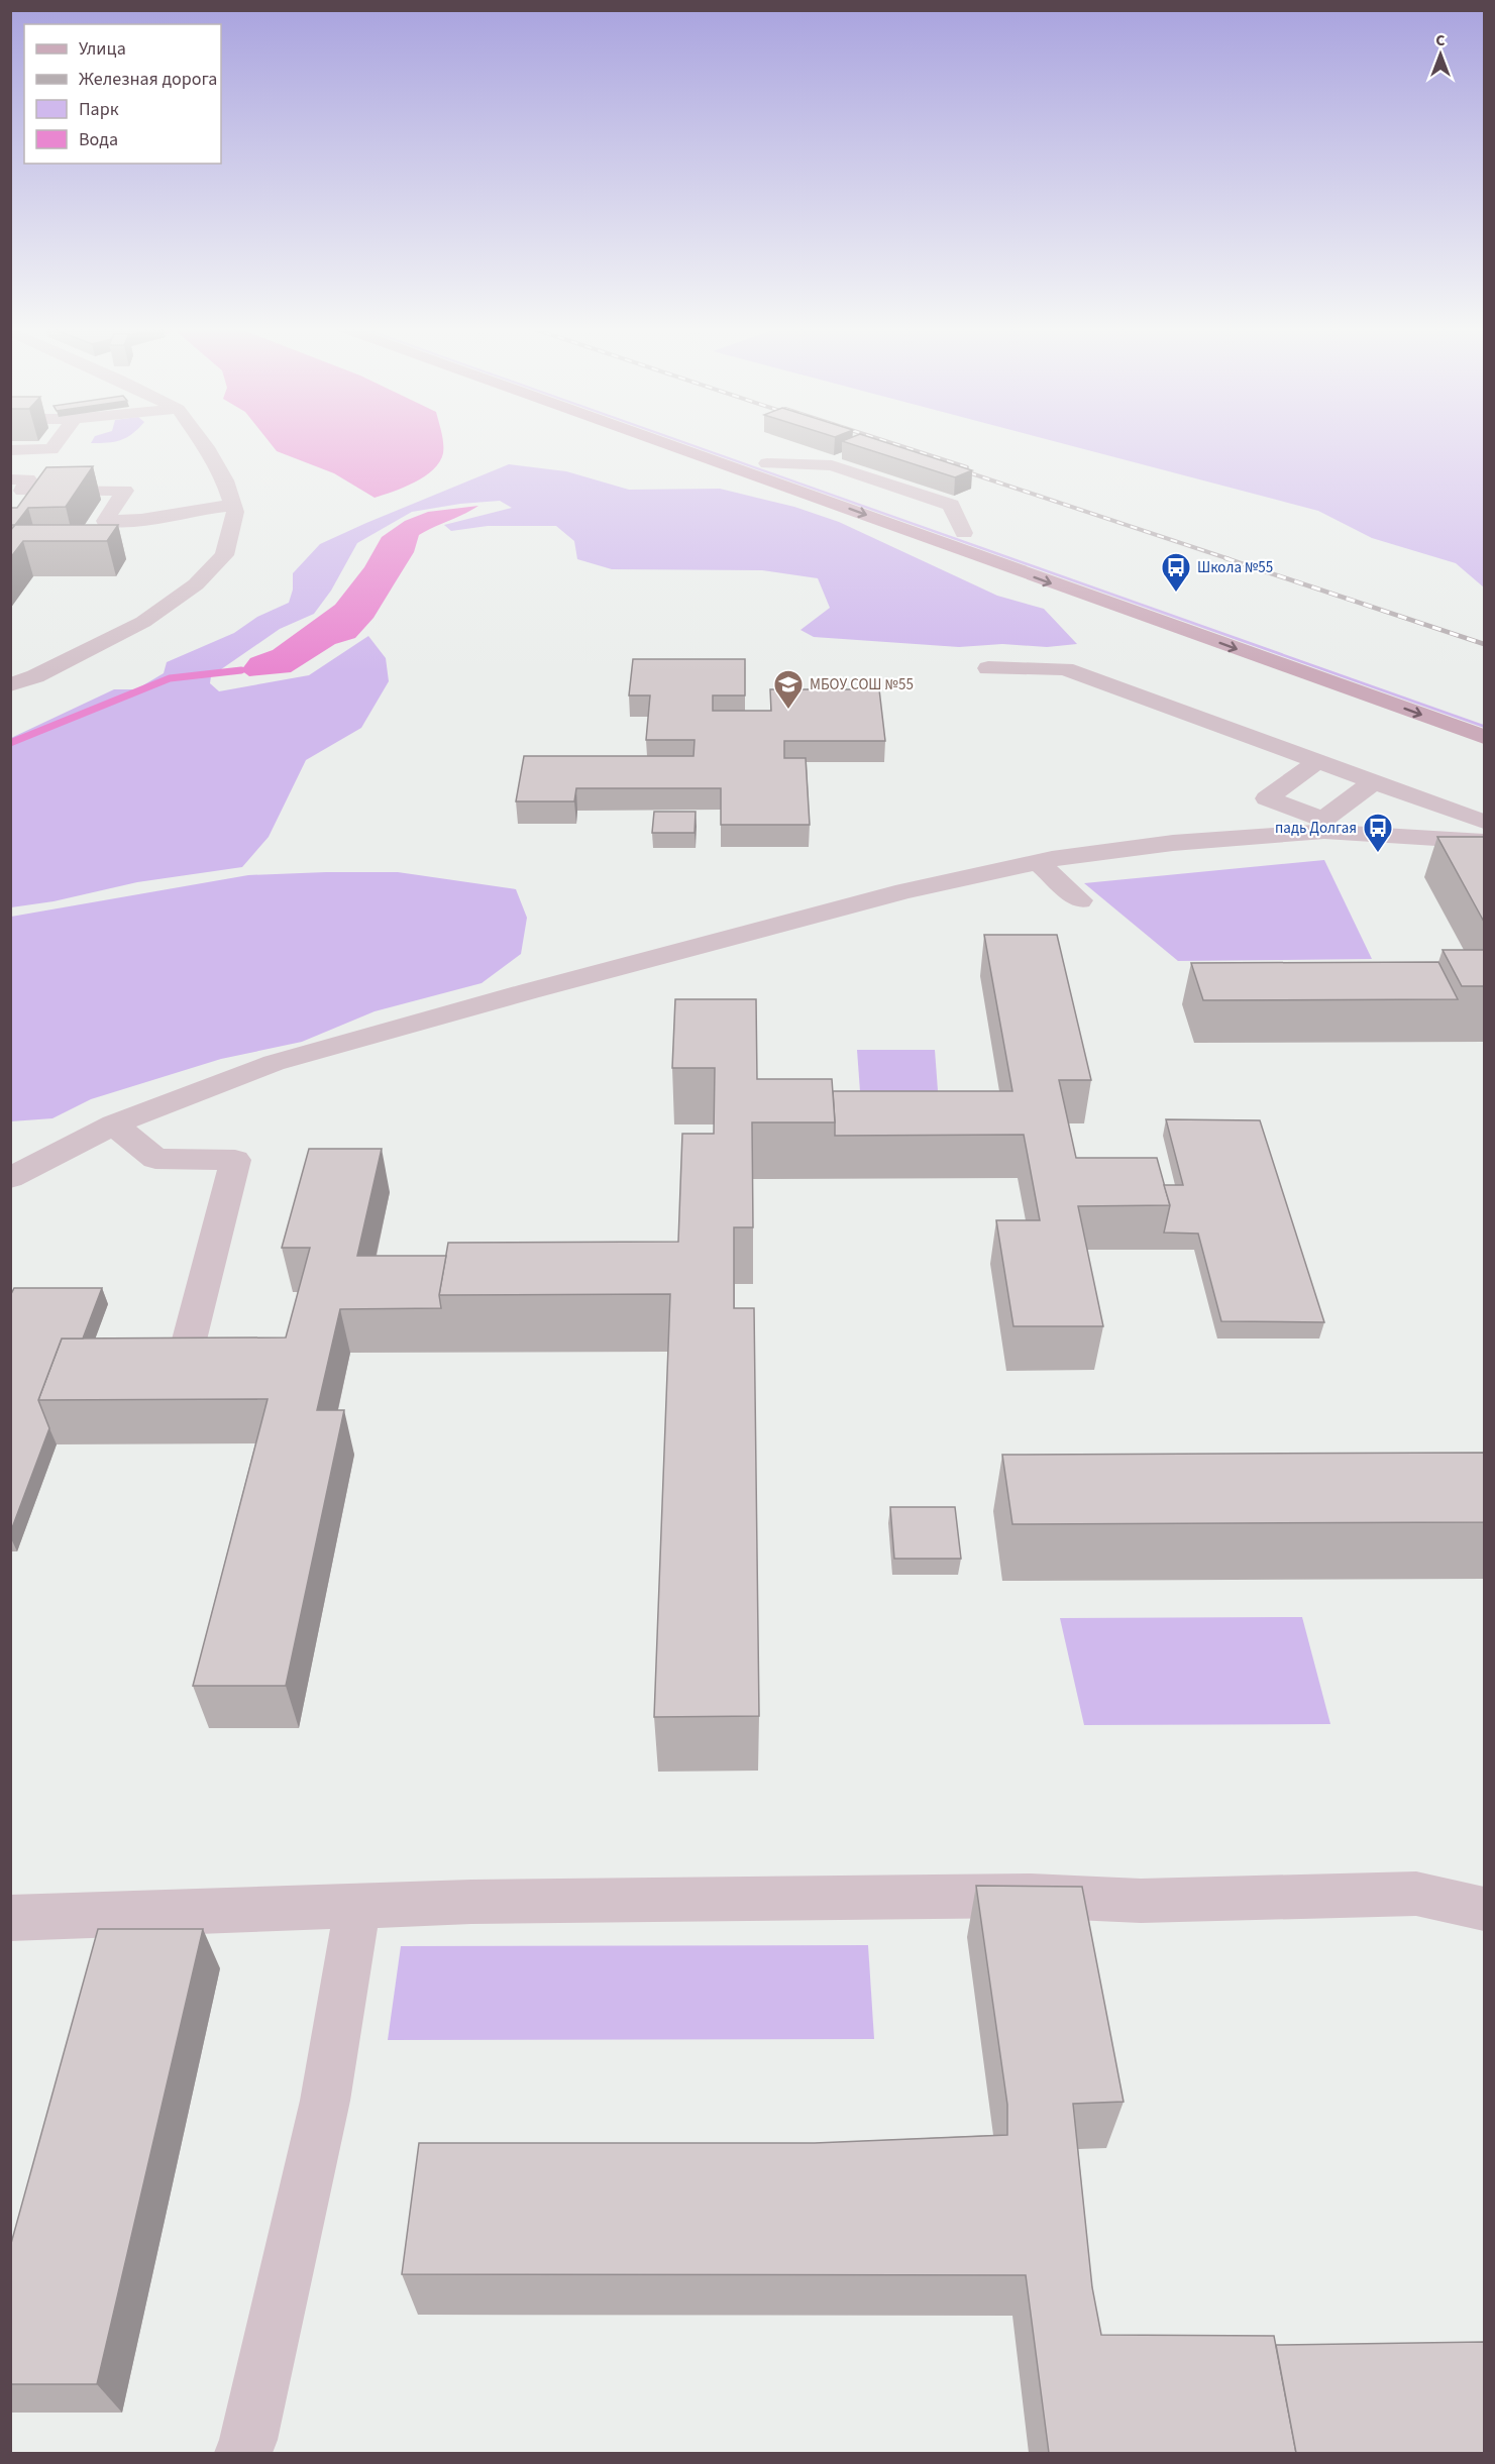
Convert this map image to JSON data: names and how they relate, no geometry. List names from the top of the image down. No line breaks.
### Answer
{"places":{"bus stop":["Школа №55","падь Долгая"],"school or university":["МБОУ СОШ №55"]},"legend":["Улица","Железная дорога","Парк","Вода"],"north":"top"}
